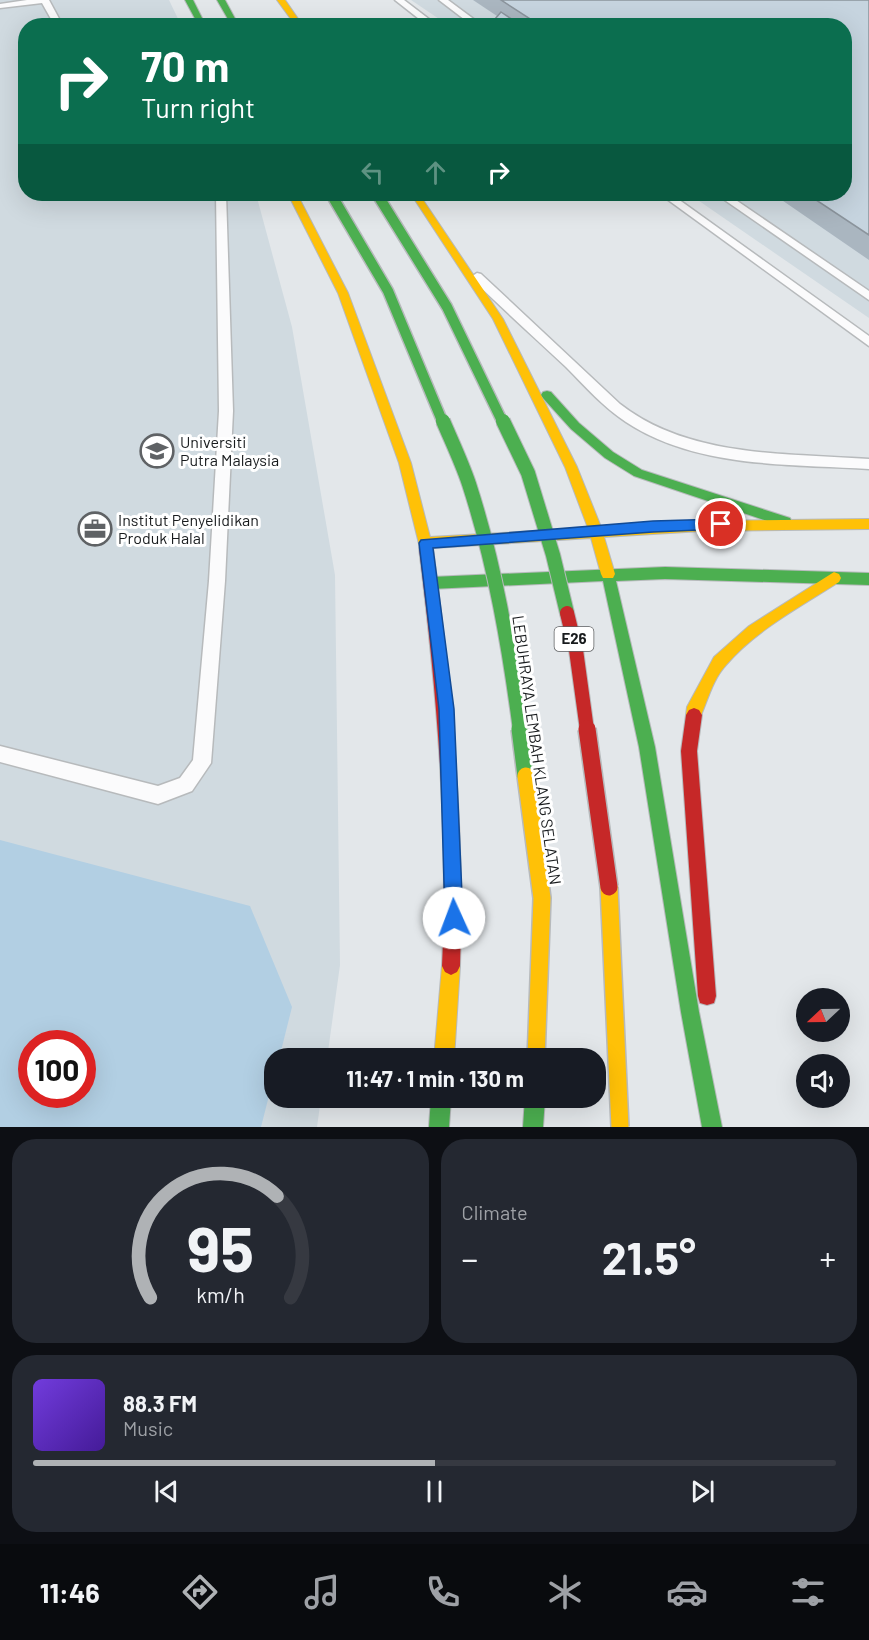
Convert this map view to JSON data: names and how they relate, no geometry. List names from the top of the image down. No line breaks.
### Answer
{"streets":{"main road":["E26","LEBUHRAYA LEMBAH KLANG SELATAN"]},"places":{"school or university":["Universiti Putra Malaysia"],"office":["Institut Penyelidikan Produk Halal"]},"north":"left","page":{"turn":["70 m","Turn right"],"limit":"100","trip":"11:47 · 1 min · 130 m","tile":"Climate","heat":["−","21.5°","+"],"song":["88.3 FM","Music"],"tabs":"11:46","gauge":["95","km/h"]}}
